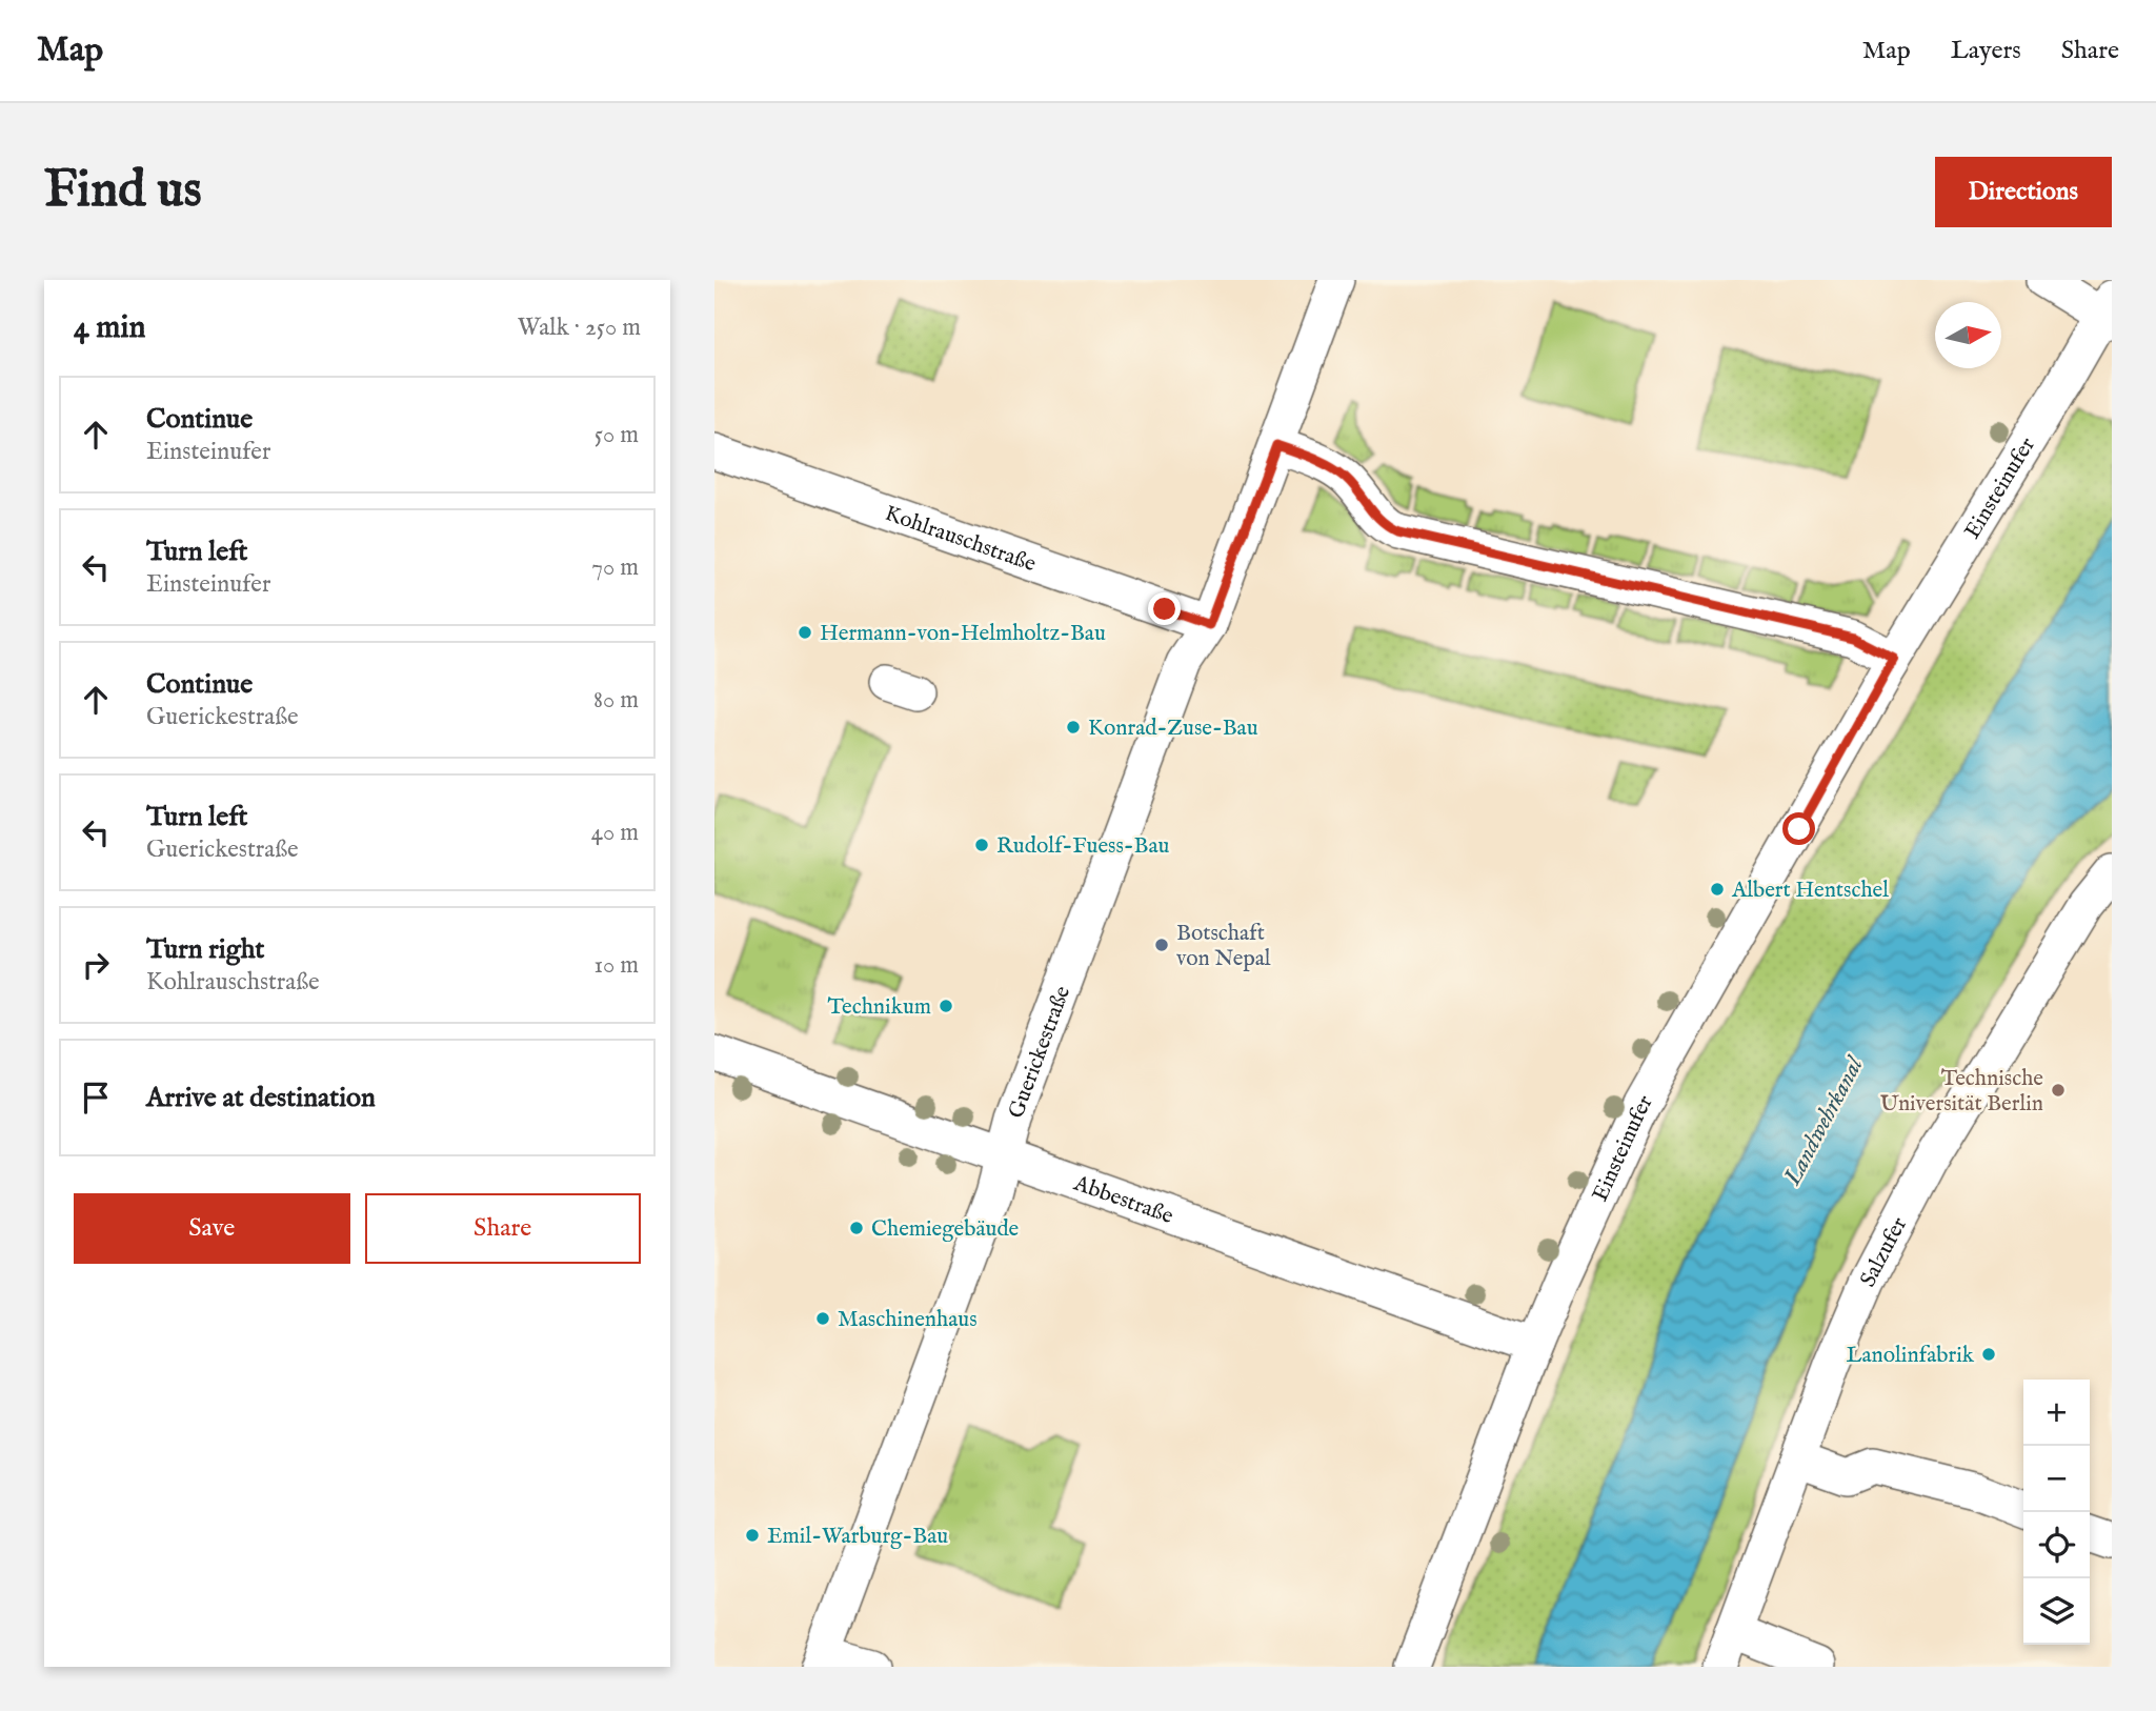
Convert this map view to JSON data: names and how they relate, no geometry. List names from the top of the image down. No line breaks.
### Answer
{"streets":{"street":["Einsteinufer","Kohlrauschstraße","Guerickestraße","Abbestraße","Salzufer"]},"crossings":[["Einsteinufer","Abbestraße"],["Kohlrauschstraße","Guerickestraße"],["Guerickestraße","Abbestraße"]],"water":["Landwehrkanal"],"places":["Hermann-von-Helmholtz-Bau","Konrad-Zuse-Bau","Rudolf-Fuess-Bau","Albert Hentschel","Botschaft von Nepal","Technikum","Technische Universität Berlin","Chemiegebäude","Maschinenhaus","Lanolinfabrik","Emil-Warburg-Bau"],"north":"right","page":{"header":"Map","nav":["Map","Layers","Share"],"buttons":["Directions",["Save","Share"]],"title":"Find us","heading":["4 min","Walk · 250 m"],"list":[["Continue","Einsteinufer","50 m"],["Turn left","Einsteinufer","70 m"],["Continue","Guerickestraße","80 m"],["Turn left","Guerickestraße","40 m"],["Turn right","Kohlrauschstraße","10 m"],"Arrive at destination"],"map_buttons":["+","−"]}}
